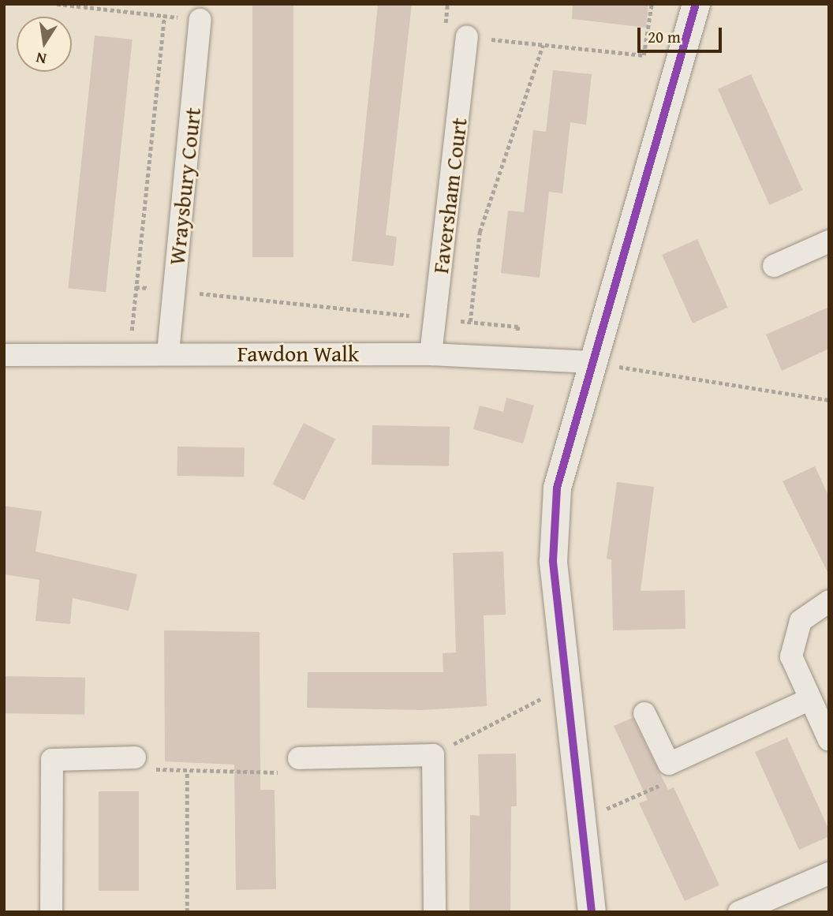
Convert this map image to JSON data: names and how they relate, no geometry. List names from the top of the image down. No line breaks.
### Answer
{"streets":{"street":["Wraysbury Court","Faversham Court","Fawdon Walk"]},"crossings":[["Wraysbury Court","Fawdon Walk"],["Faversham Court","Fawdon Walk"]],"scale_bar":"20 m","north":"bottom"}
